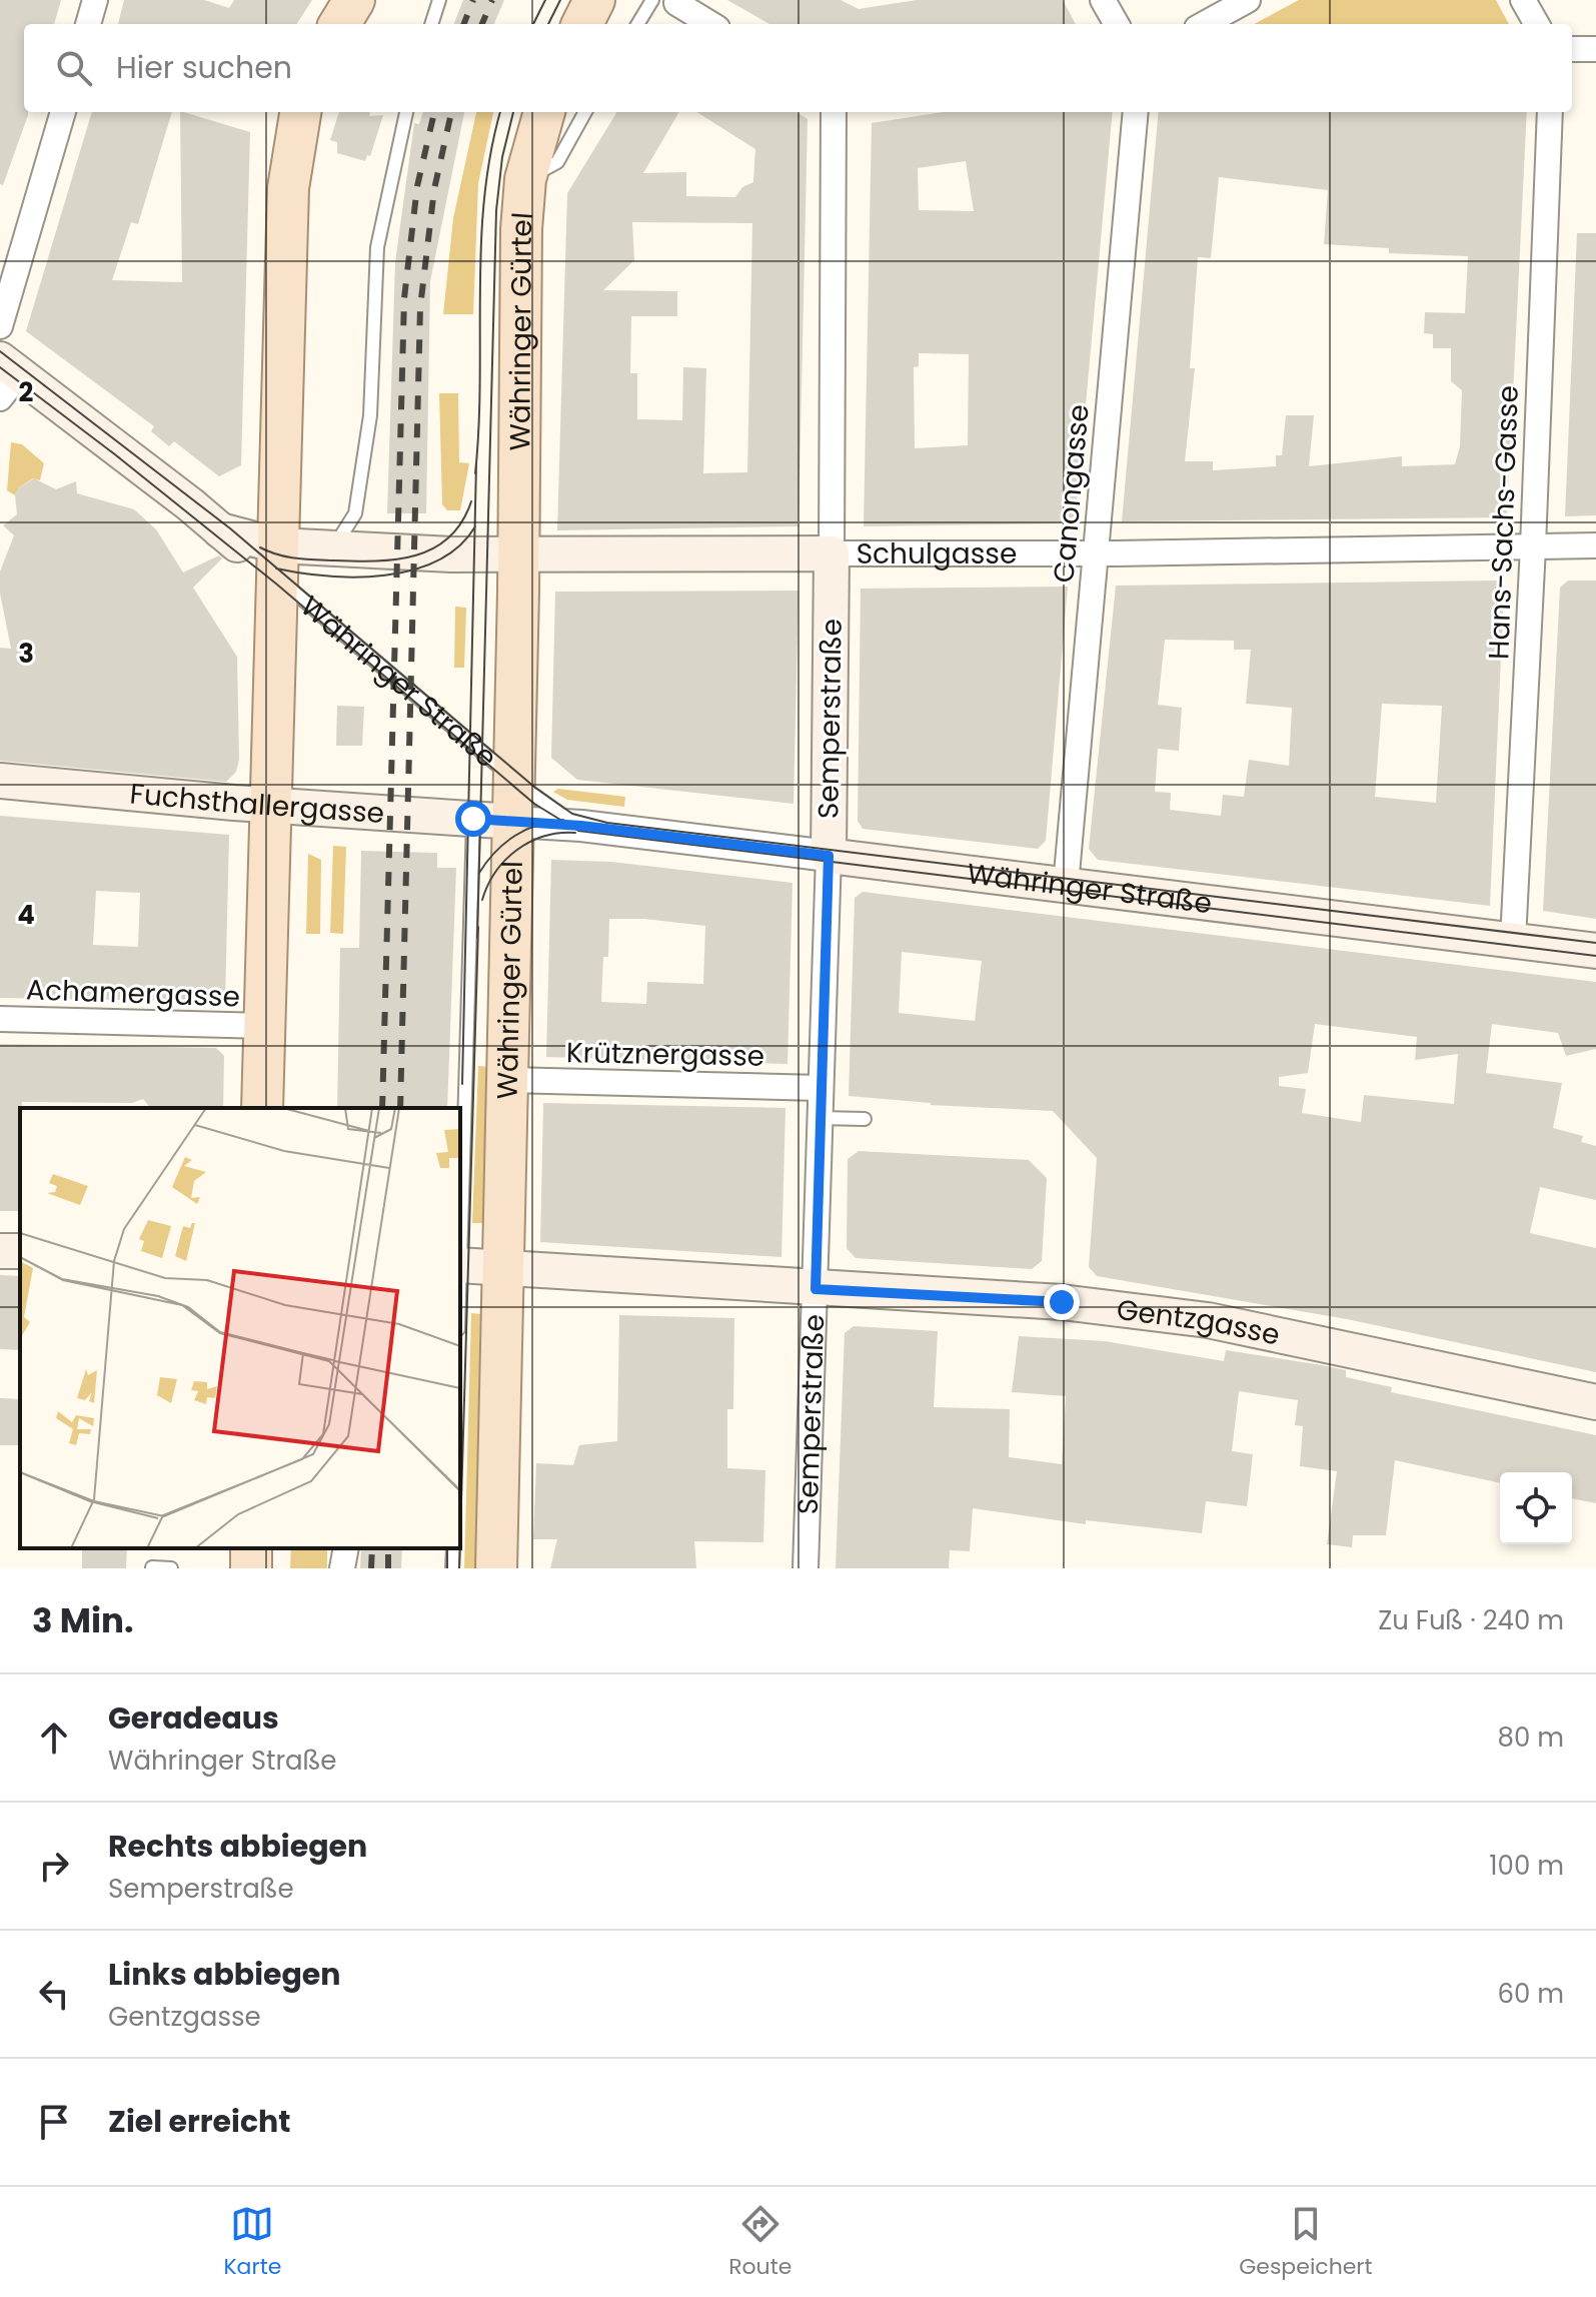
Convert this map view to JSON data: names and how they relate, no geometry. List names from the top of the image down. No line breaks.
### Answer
{"streets":{"main road":["Währinger Gürtel","Schulgasse","Währinger Straße","Semperstraße","Fuchsthallergasse","Gentzgasse"],"street":["Canongasse","Hans-Sachs-Gasse","Achamergasse","Krütznergasse"]},"crossings":[["Währinger Gürtel","Schulgasse"],["Währinger Gürtel","Währinger Straße"],["Währinger Gürtel","Fuchsthallergasse"],["Währinger Gürtel","Krütznergasse"],["Währinger Gürtel","Gentzgasse"],["Canongasse","Schulgasse"],["Canongasse","Währinger Straße"],["Hans-Sachs-Gasse","Schulgasse"],["Hans-Sachs-Gasse","Währinger Straße"],["Schulgasse","Währinger Straße"],["Schulgasse","Semperstraße"],["Währinger Straße","Semperstraße"],["Währinger Straße","Fuchsthallergasse"],["Semperstraße","Krütznergasse"],["Semperstraße","Gentzgasse"]],"page":{"search":"Hier suchen","heading":["3 Min.","Zu Fuß · 240 m"],"list":[["Geradeaus","Währinger Straße","80 m"],["Rechts abbiegen","Semperstraße","100 m"],["Links abbiegen","Gentzgasse","60 m"],"Ziel erreicht"],"nav":["Karte","Route","Gespeichert"]},"grid":{"rows":["2","3","4"]}}
